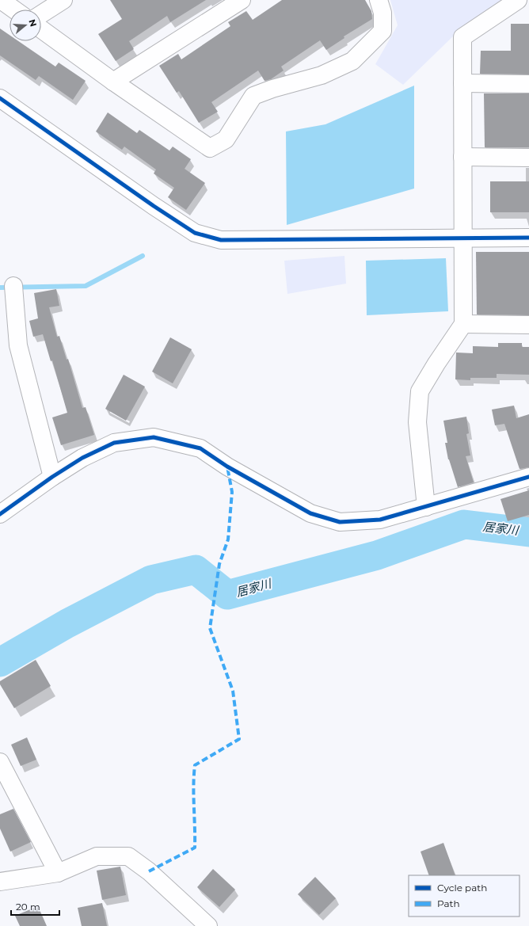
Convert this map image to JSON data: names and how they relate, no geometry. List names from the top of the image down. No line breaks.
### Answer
{"water":["居家川"],"legend":["Cycle path","Path"],"scale_bar":"20 m","north":"right"}
